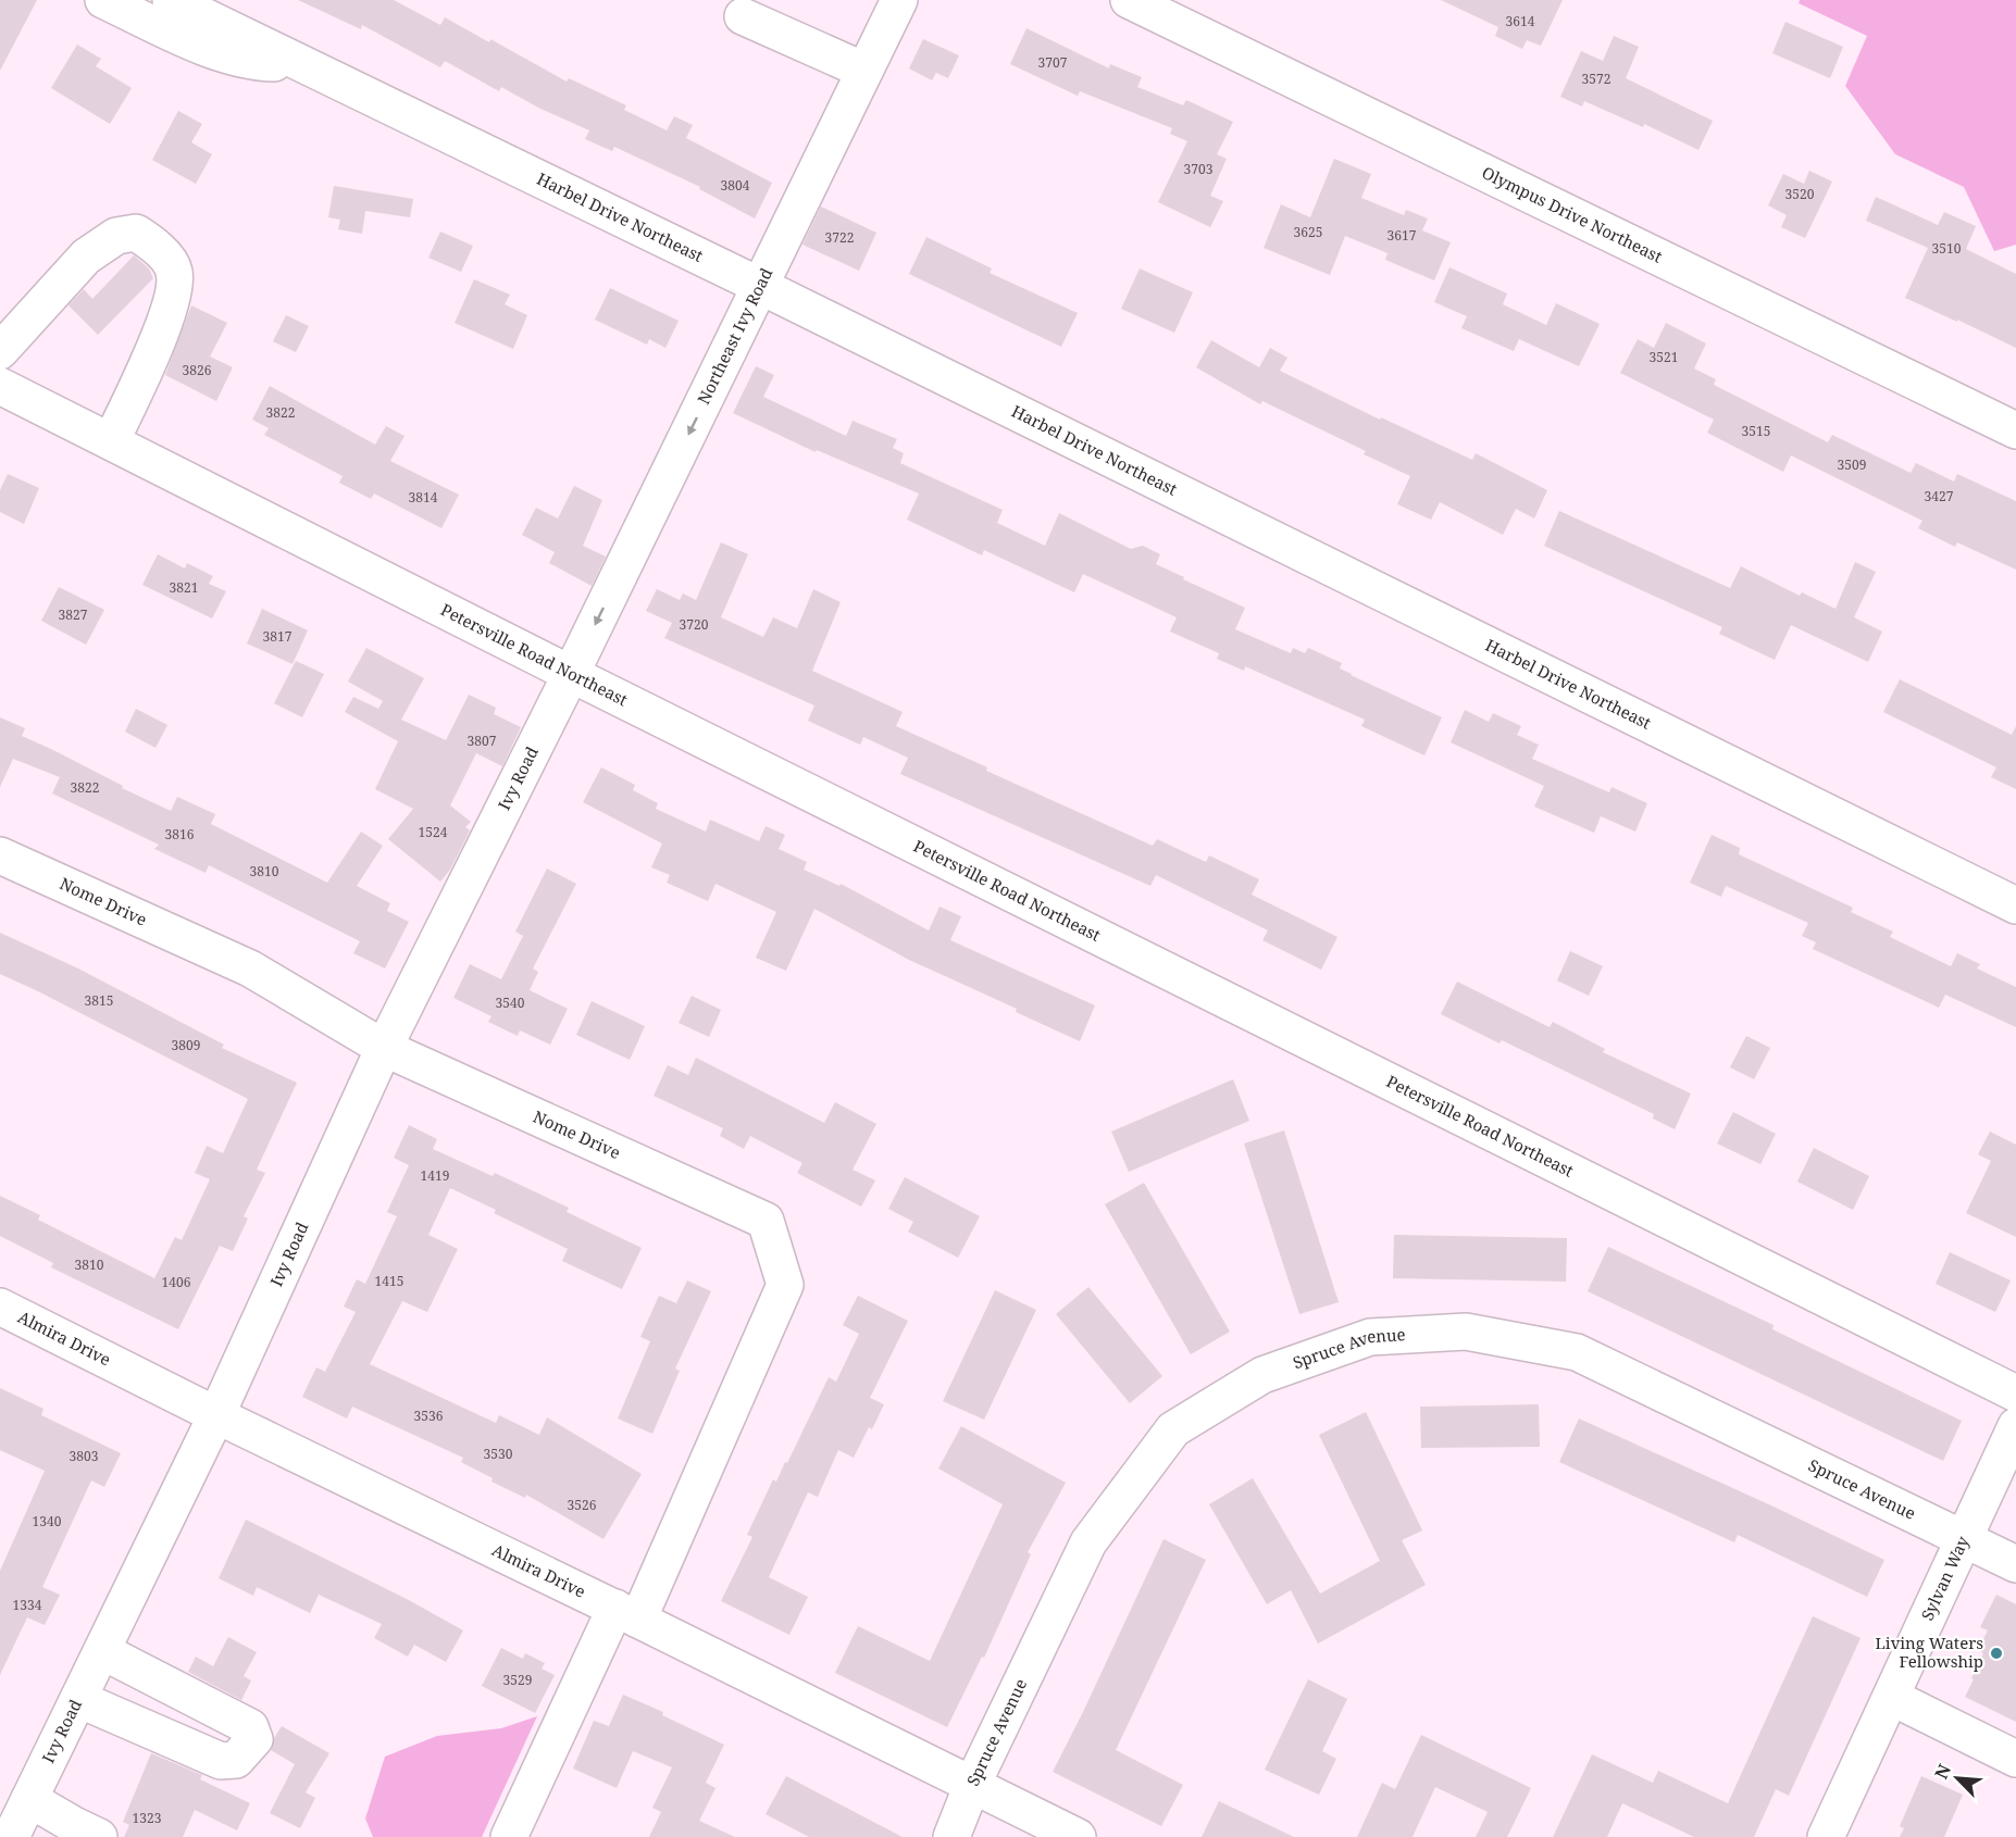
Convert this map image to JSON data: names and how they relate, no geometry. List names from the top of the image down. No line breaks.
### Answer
{"streets":{"street":["Olympus Drive Northeast","Harbel Drive Northeast","Northeast Ivy Road","Petersville Road Northeast","Ivy Road","Nome Drive","Almira Drive","Spruce Avenue","Sylvan Way"]},"crossings":[["Harbel Drive Northeast","Northeast Ivy Road"],["Northeast Ivy Road","Petersville Road Northeast"],["Northeast Ivy Road","Ivy Road"],["Petersville Road Northeast","Ivy Road"],["Ivy Road","Nome Drive"],["Ivy Road","Almira Drive"],["Nome Drive","Almira Drive"],["Almira Drive","Spruce Avenue"],["Spruce Avenue","Sylvan Way"]],"one_way":["Northeast Ivy Road"],"places":["Living Waters Fellowship"],"house_numbers":["3614","3707","3572","3703","3804","3520","3625","3617","3722","3510","3521","3826","3822","3515","3509","3427","3814","3821","3827","3720","3817","3807","3822","1524","3816","3810","3815","3540","3809","1419","3810","1415","1406","3536","3530","3803","3526","1340","1334","3529","1323"],"north":"top left"}
